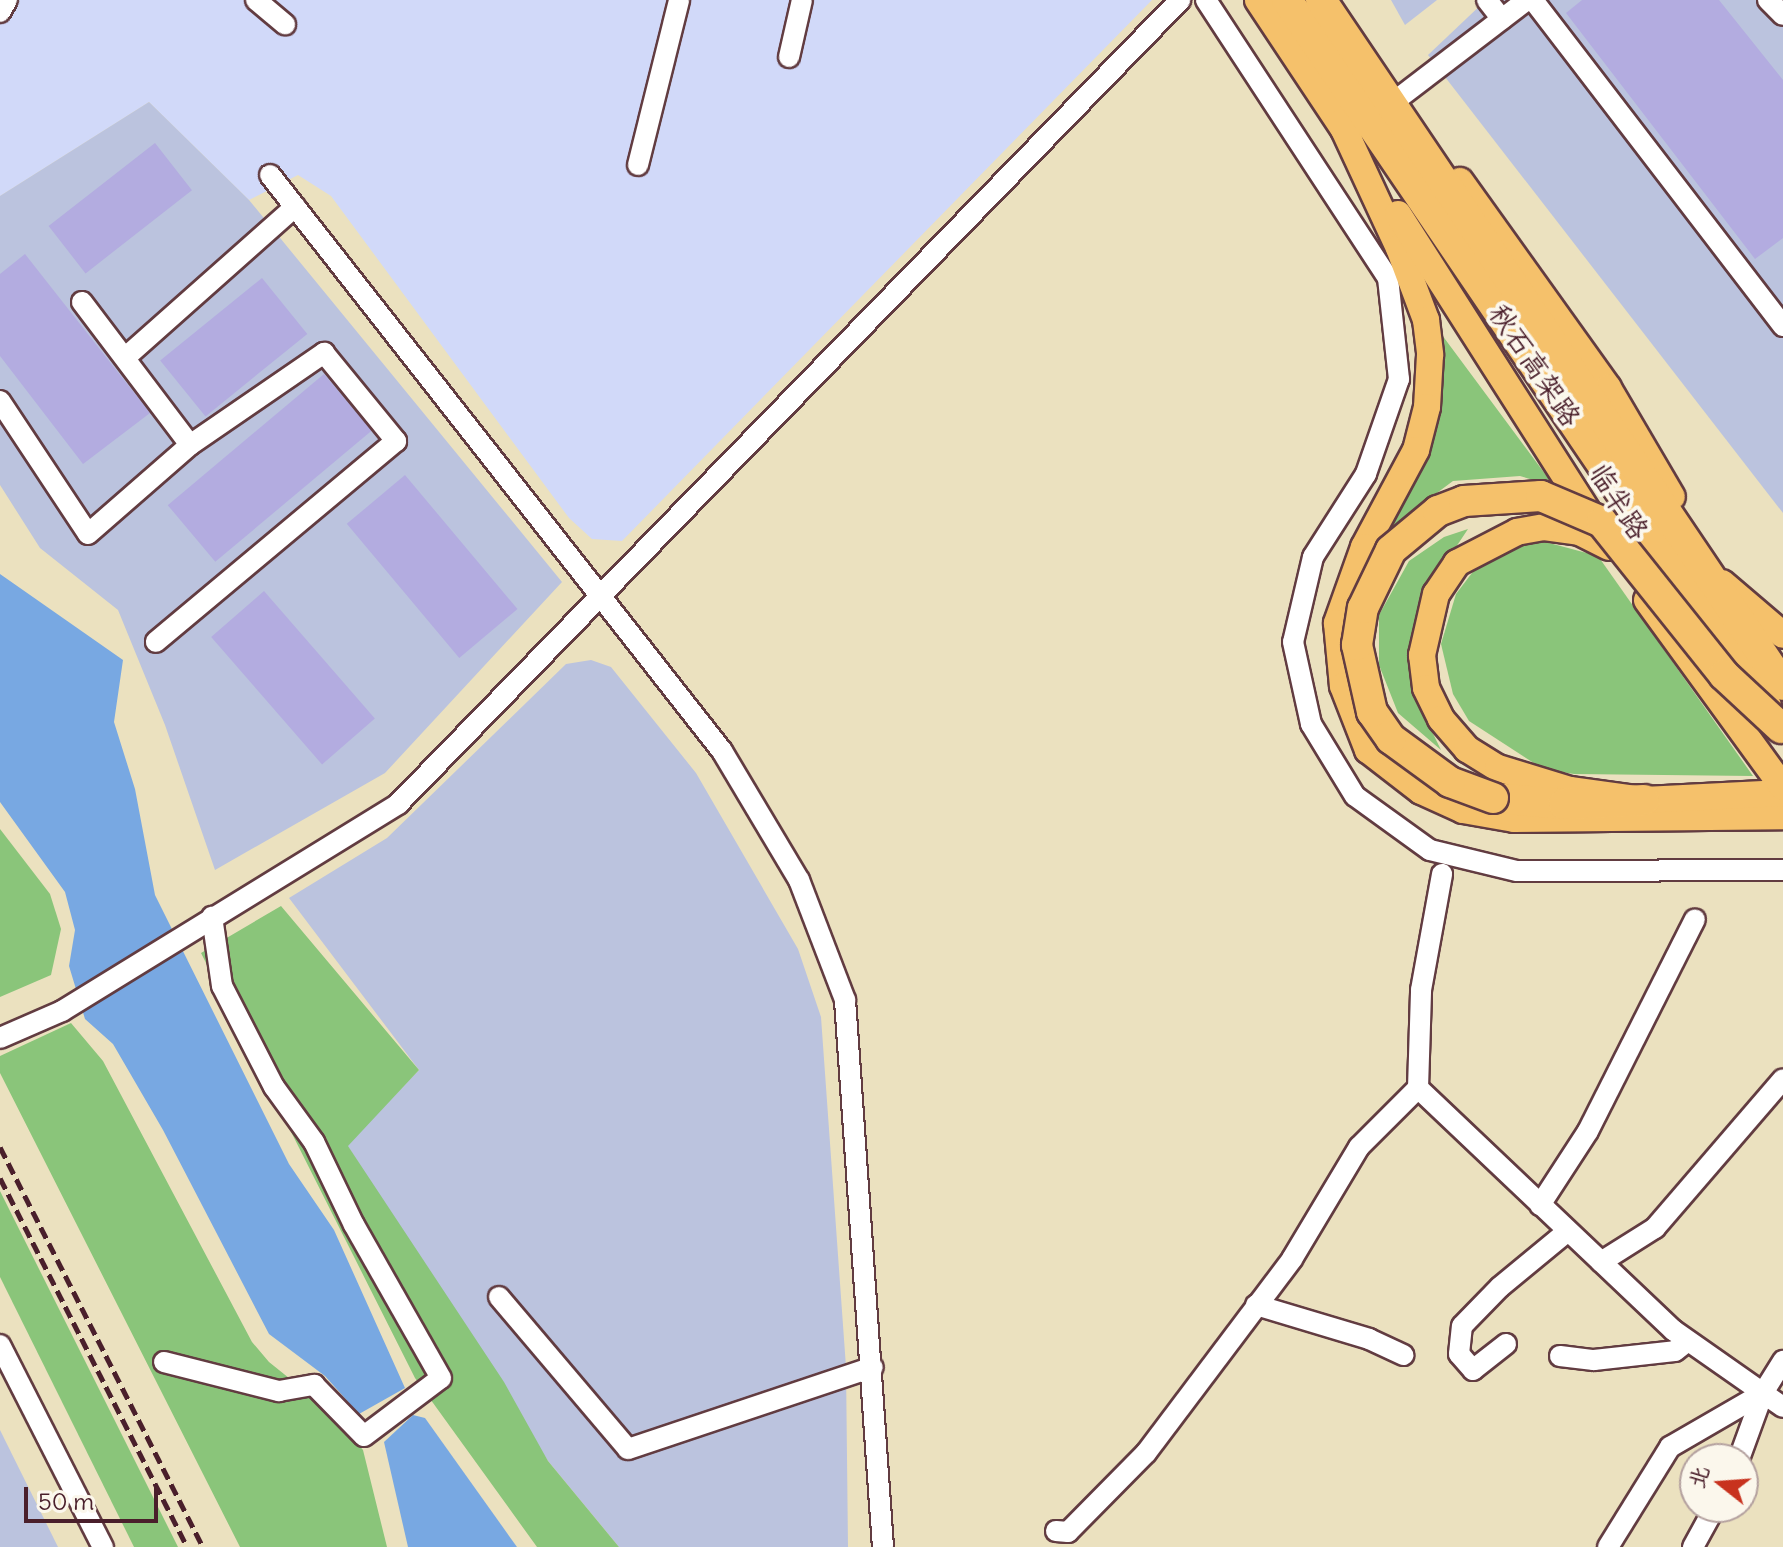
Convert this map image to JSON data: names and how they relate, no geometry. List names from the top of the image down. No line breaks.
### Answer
{"streets":{"highway":["秋石高架路"],"main road":["临半路"]},"scale_bar":"50 m","north":"left"}
